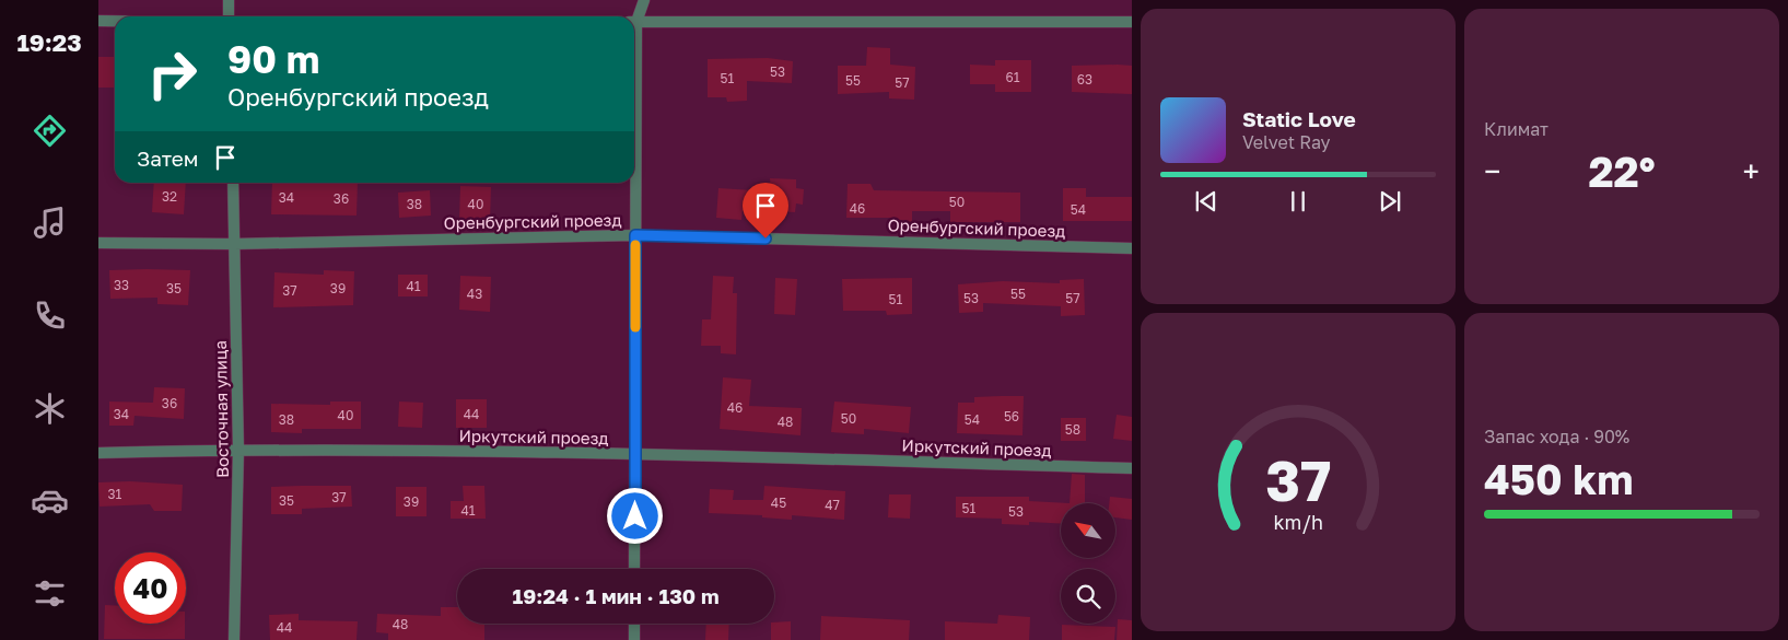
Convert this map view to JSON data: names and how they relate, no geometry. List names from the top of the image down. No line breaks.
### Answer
{"streets":{"street":["Оренбургский проезд","Восточная улица","Иркутский проезд"]},"crossings":[["Оренбургский проезд","Восточная улица"],["Восточная улица","Иркутский проезд"]],"house_numbers":["53","61","51","63","55","57","32","34","36","50","38","40","46","54","33","41","35","39","37","43","55","53","57","51","36","46","34","44","40","56","50","38","54","48","58","31","37","35","39","45","47","51","41","53","48","44"],"north":"top left","page":{"tabs":"19:23","tile":["Климат",["Запас хода · 90%","450 km"]],"turn":["90 m","Оренбургский проезд"],"song":["Static Love","Velvet Ray"],"then":"Затем","heat":["−","22°","+"],"limit":"40","trip":"19:24 · 1 мин · 130 m","gauge":["37","km/h"]}}
